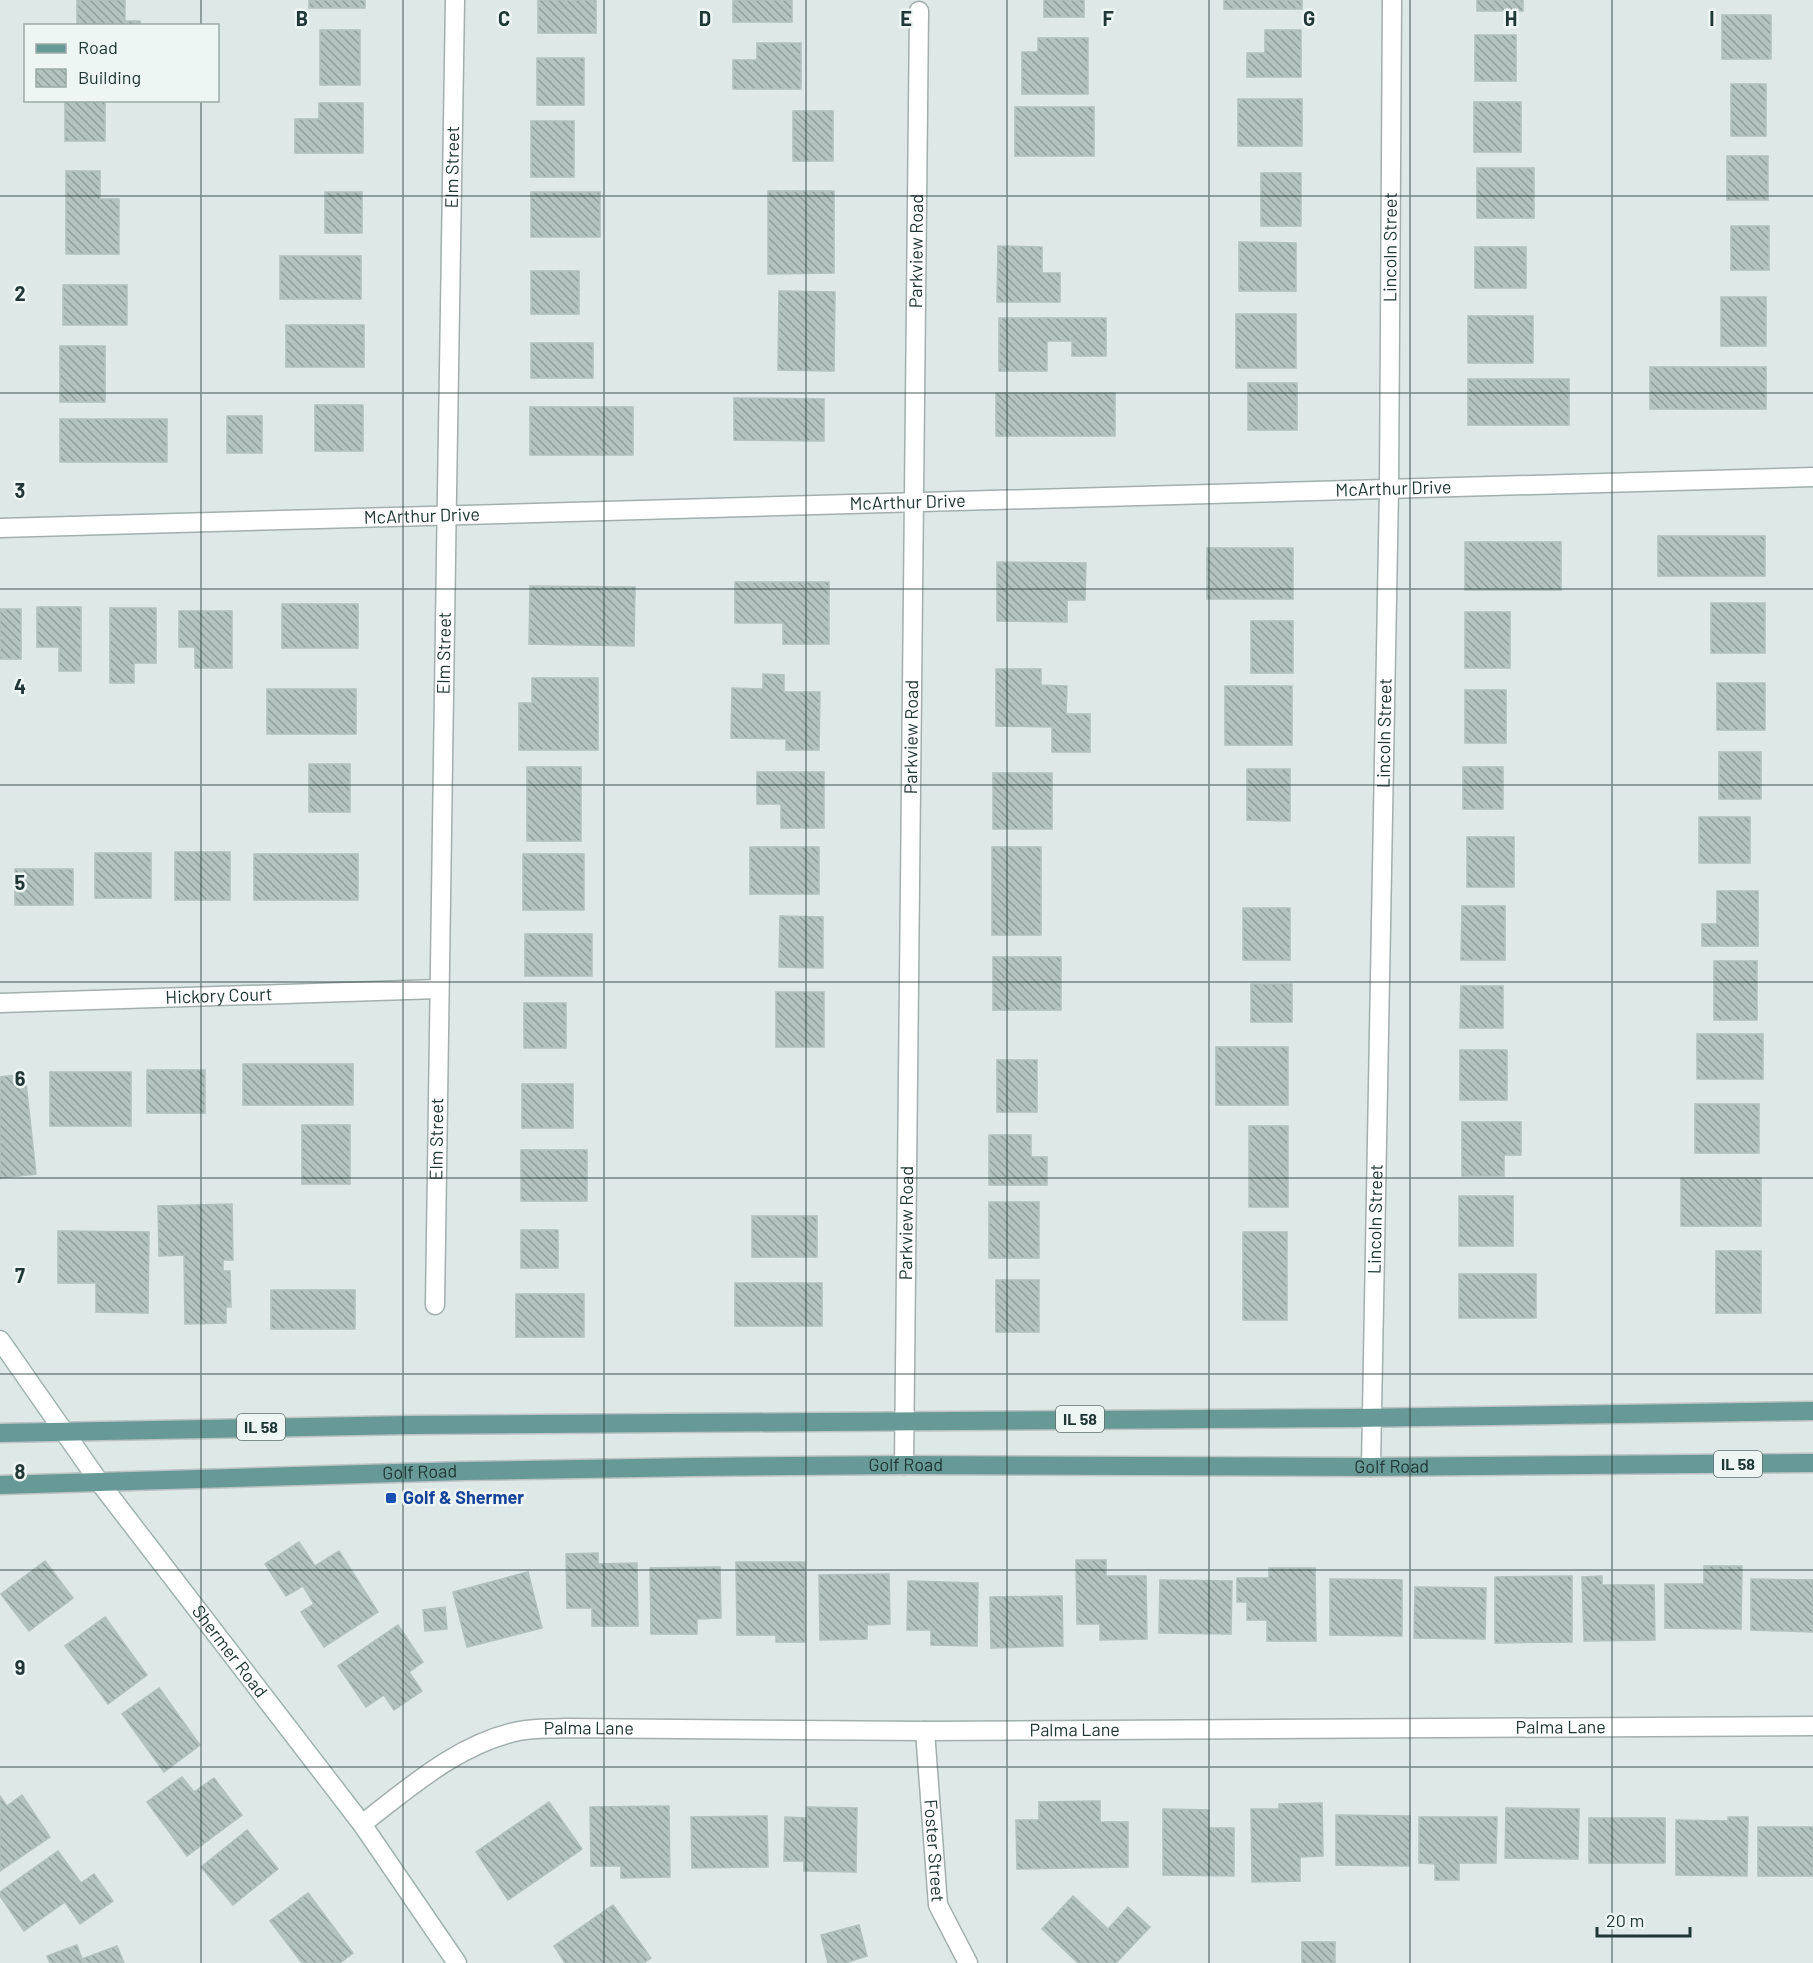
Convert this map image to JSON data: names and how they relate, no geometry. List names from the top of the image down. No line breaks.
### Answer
{"streets":{"main road":["IL 58","Golf Road"],"street":["Elm Street","Lincoln Street","Parkview Road","McArthur Drive","Hickory Court","Shermer Road","Palma Lane","Foster Street"]},"crossings":[["Elm Street","McArthur Drive"],["Elm Street","Hickory Court"],["Lincoln Street","McArthur Drive"],["Lincoln Street","IL 58"],["Lincoln Street","Golf Road"],["Parkview Road","McArthur Drive"],["Parkview Road","IL 58"],["Parkview Road","Golf Road"],["IL 58","Shermer Road"],["Golf Road","Shermer Road"],["Shermer Road","Palma Lane"],["Palma Lane","Foster Street"]],"places":{"transit":["Golf & Shermer"]},"legend":["Road","Building"],"scale_bar":"20 m","grid":{"columns":["B","C","D","E","F","G","H","I"],"rows":["2","3","4","5","6","7","8","9"]}}
